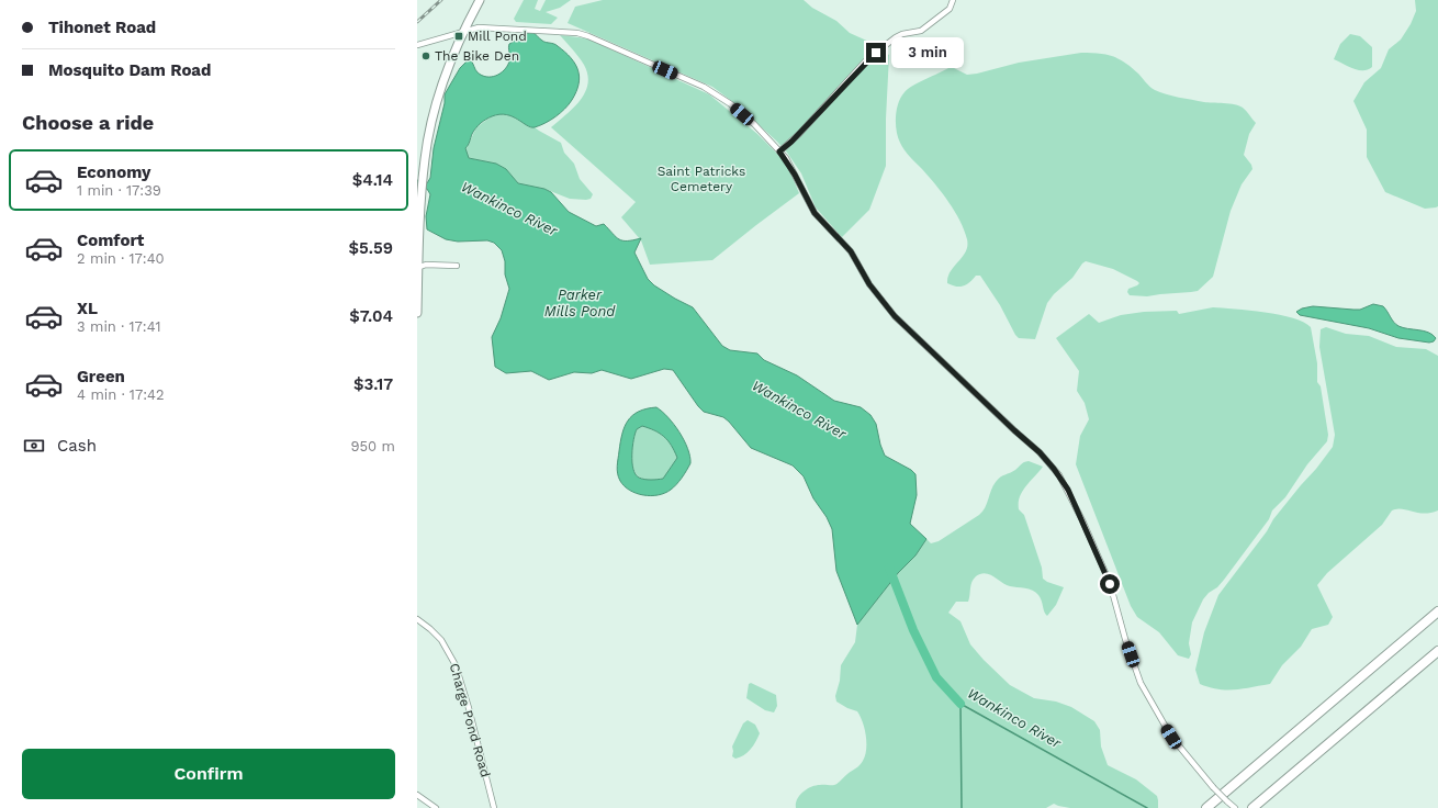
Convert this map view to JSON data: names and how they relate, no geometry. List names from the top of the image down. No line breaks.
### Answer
{"streets":{"street":["Charge Pond Road"]},"water":["Wankinco River","Parker Mills Pond"],"parks":["Saint Patricks Cemetery"],"places":{"transit":["Mill Pond"],"other":["The Bike Den"]},"page":{"banner":["Tihonet Road","Mosquito Dam Road"],"bubble":"3 min","heading":"Choose a ride","list":[{"name":"Economy","note":"1 min · 17:39","value":"$4.14"},{"name":"Comfort","note":"2 min · 17:40","value":"$5.59"},{"name":"XL","note":"3 min · 17:41","value":"$7.04"},{"name":"Green","note":"4 min · 17:42","value":"$3.17"}],"pay":["Cash","950 m"],"buttons":"Confirm"}}
